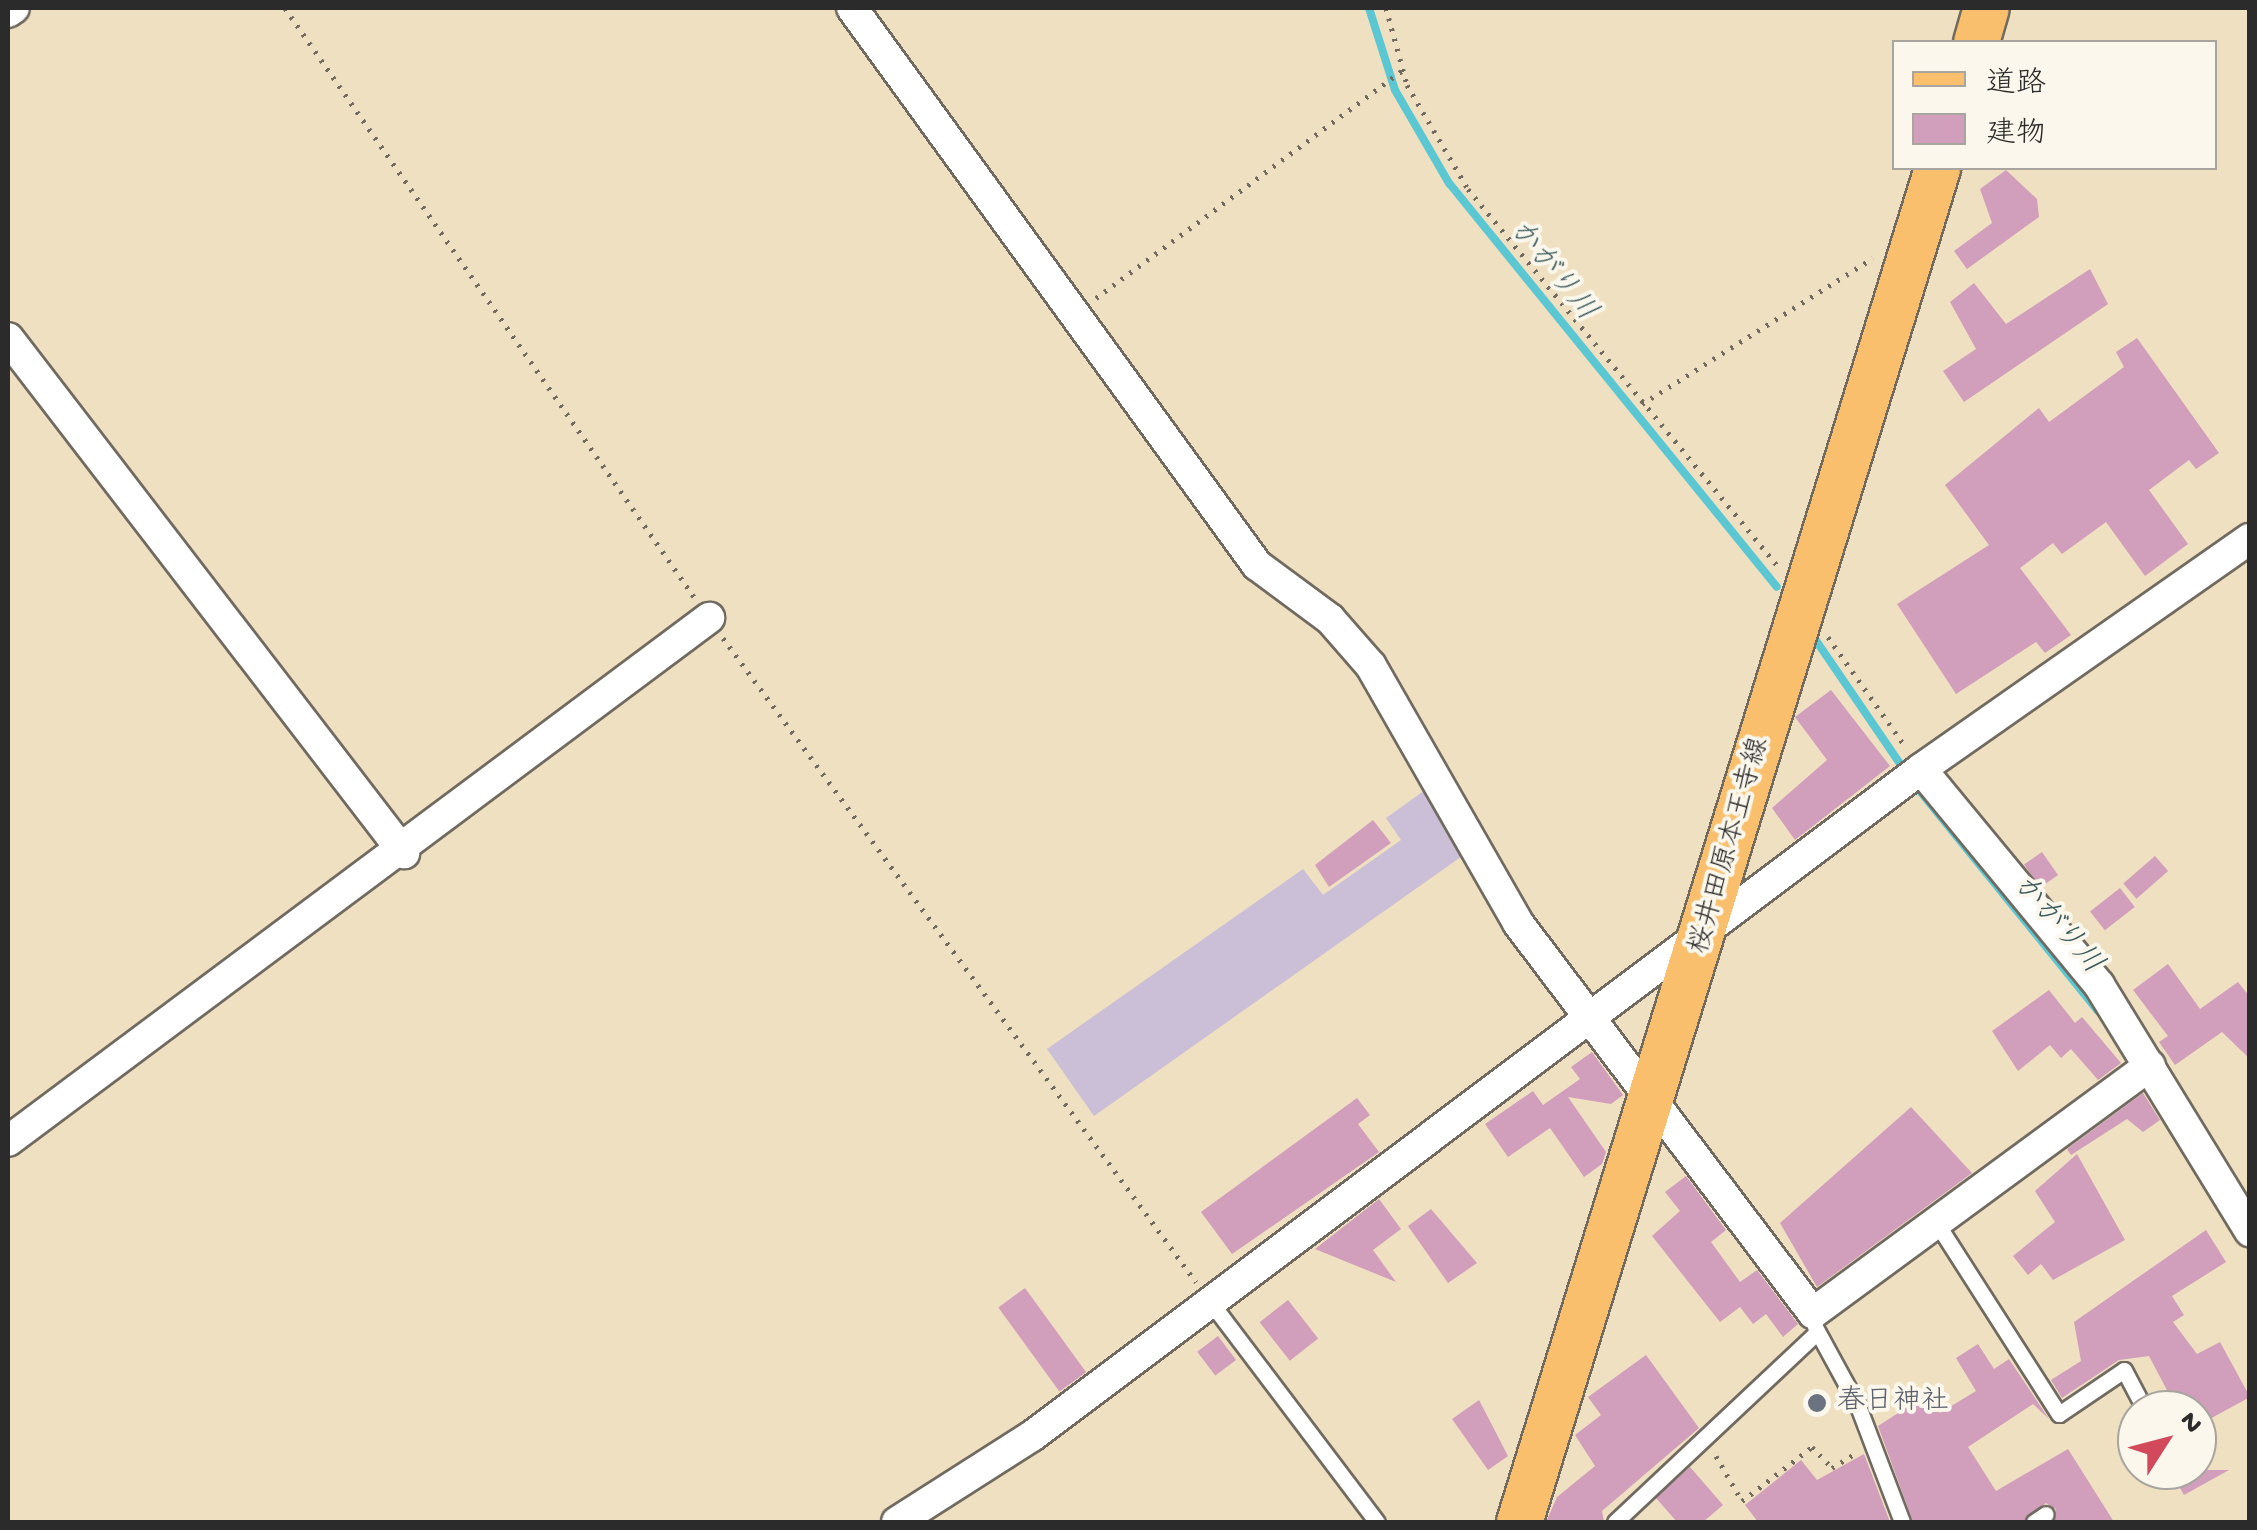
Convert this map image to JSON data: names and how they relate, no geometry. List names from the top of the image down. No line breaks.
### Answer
{"streets":{"main road":["桜井田原本王寺線"]},"water":["かがり川"],"places":["春日神社"],"legend":["道路","建物"],"north":"top right"}
